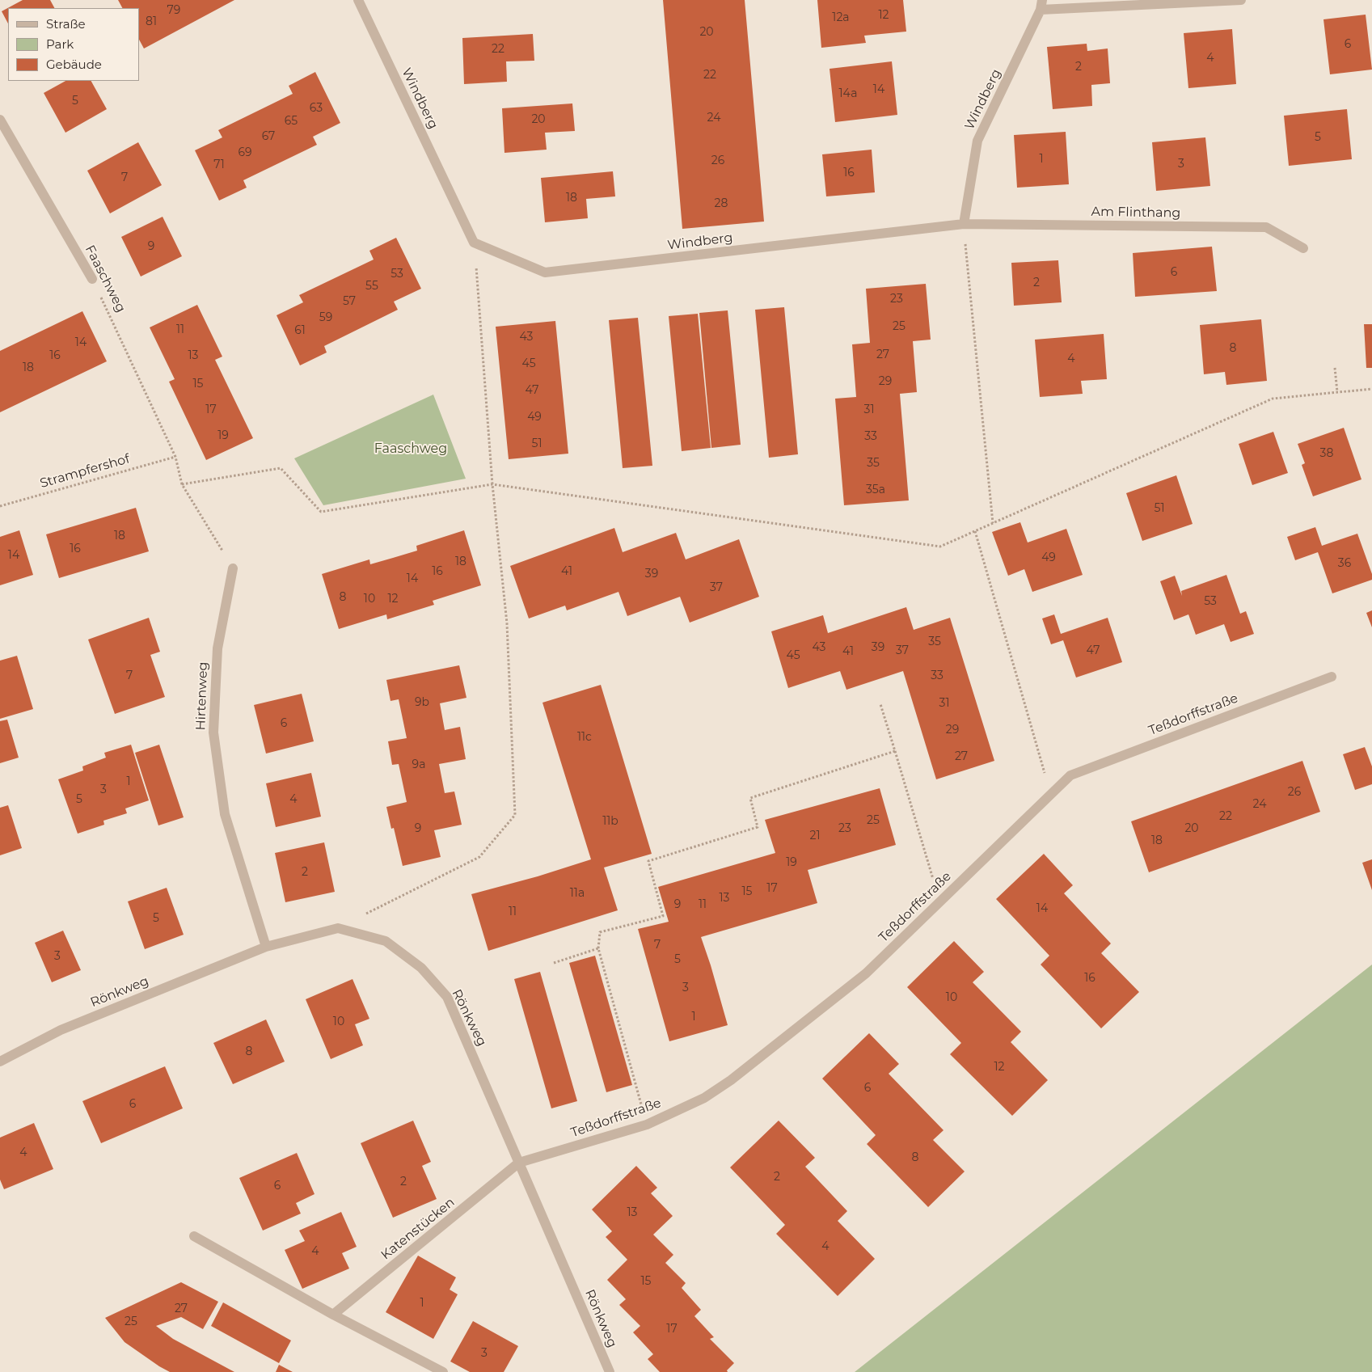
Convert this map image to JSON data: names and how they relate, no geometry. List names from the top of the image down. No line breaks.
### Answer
{"streets":{"street":["Windberg","Am Flinthang","Faaschweg","Hirtenweg","Teßdorffstraße","Rönkweg","Katenstücken"],"path":["Strampfershof"]},"crossings":[["Windberg","Am Flinthang"],["Faaschweg","Strampfershof"],["Hirtenweg","Rönkweg"],["Teßdorffstraße","Rönkweg"],["Teßdorffstraße","Katenstücken"],["Rönkweg","Katenstücken"]],"parks":["Faaschweg"],"house_numbers":["79","12","12a","81","20","6","22","4","2","22","14","14a","5","63","24","20","65","67","5","69","1","26","3","71","16","7","18","28","9","6","53","2","55","23","57","59","25","11","61","43","14","8","27","16","13","4","45","18","29","15","47","17","31","49","19","33","51","38","35","35a","51","18","16","14","49","18","36","16","41","39","14","37","8","10","12","53","35","43","39","37","47","41","45","7","33","9b","31","6","29","11c","27","9a","1","3","26","5","4","24","22","25","11b","9","23","20","21","18","19","2","17","15","11a","13","9","11","14","11","5","7","3","5","16","3","10","1","10","8","12","6","6","4","8","2","2","6","13","4","4","15","1","27","25","17","3"],"legend":["Straße","Park","Gebäude"]}
